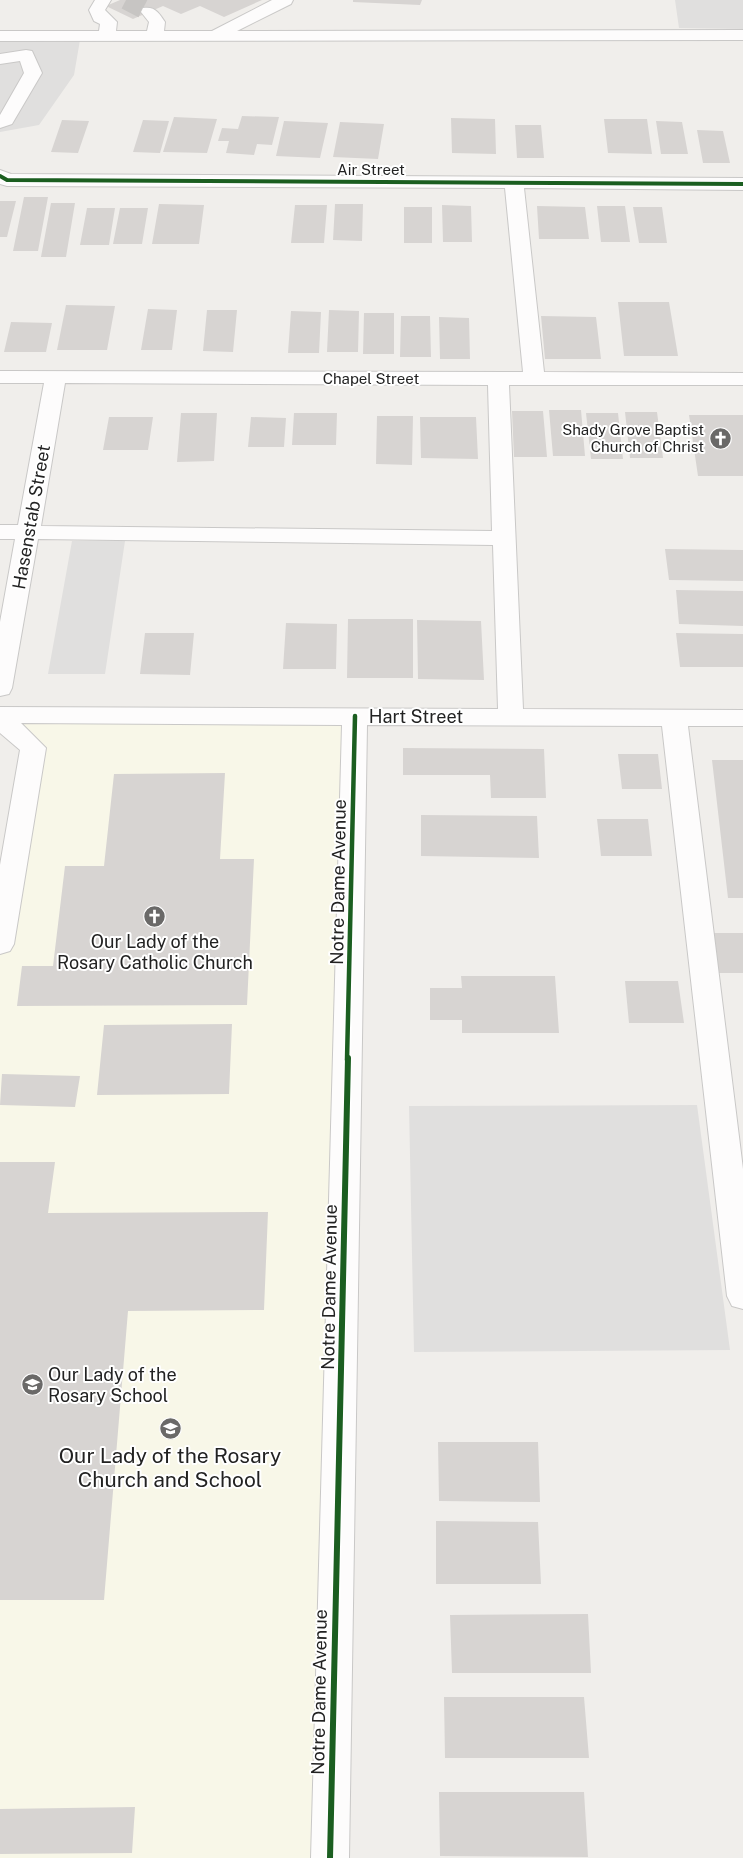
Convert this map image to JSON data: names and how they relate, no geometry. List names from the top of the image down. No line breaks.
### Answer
{"streets":{"street":["Air Street","Chapel Street","Hasenstab Street","Hart Street","Notre Dame Avenue"]},"crossings":[["Chapel Street","Hasenstab Street"],["Hart Street","Notre Dame Avenue"]],"places":{"church":["Shady Grove Baptist Church of Christ","Our Lady of the Rosary Catholic Church"],"school or university":["Our Lady of the Rosary School","Our Lady of the Rosary Church and School"]}}
